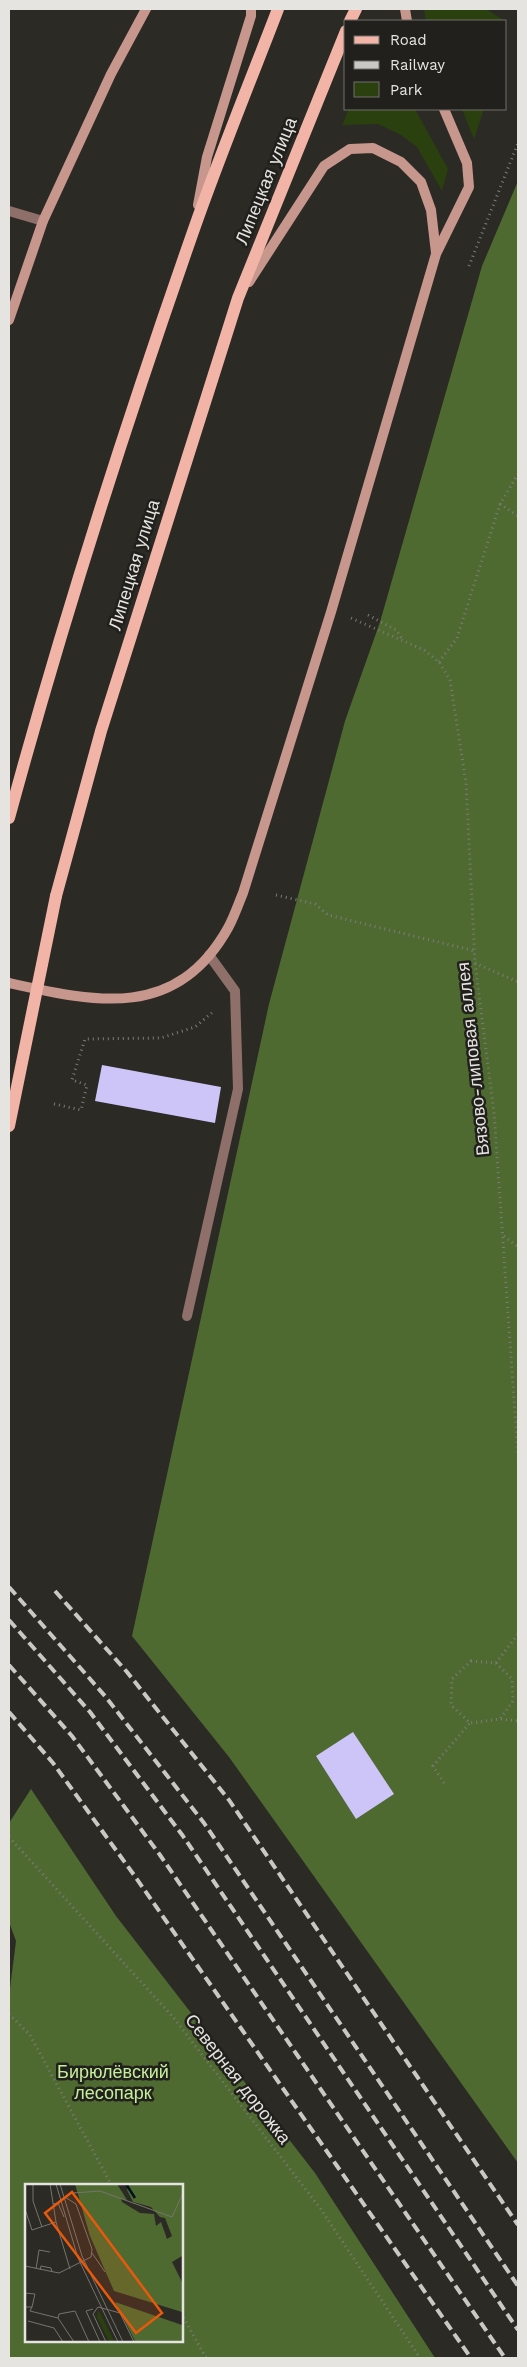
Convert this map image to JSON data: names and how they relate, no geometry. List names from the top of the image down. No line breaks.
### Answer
{"streets":{"main road":["Липецкая улица"],"path":["Вязово-липовая аллея","Северная дорожка"]},"parks":["Бирюлёвский лесопарк"],"legend":["Road","Railway","Park"]}
